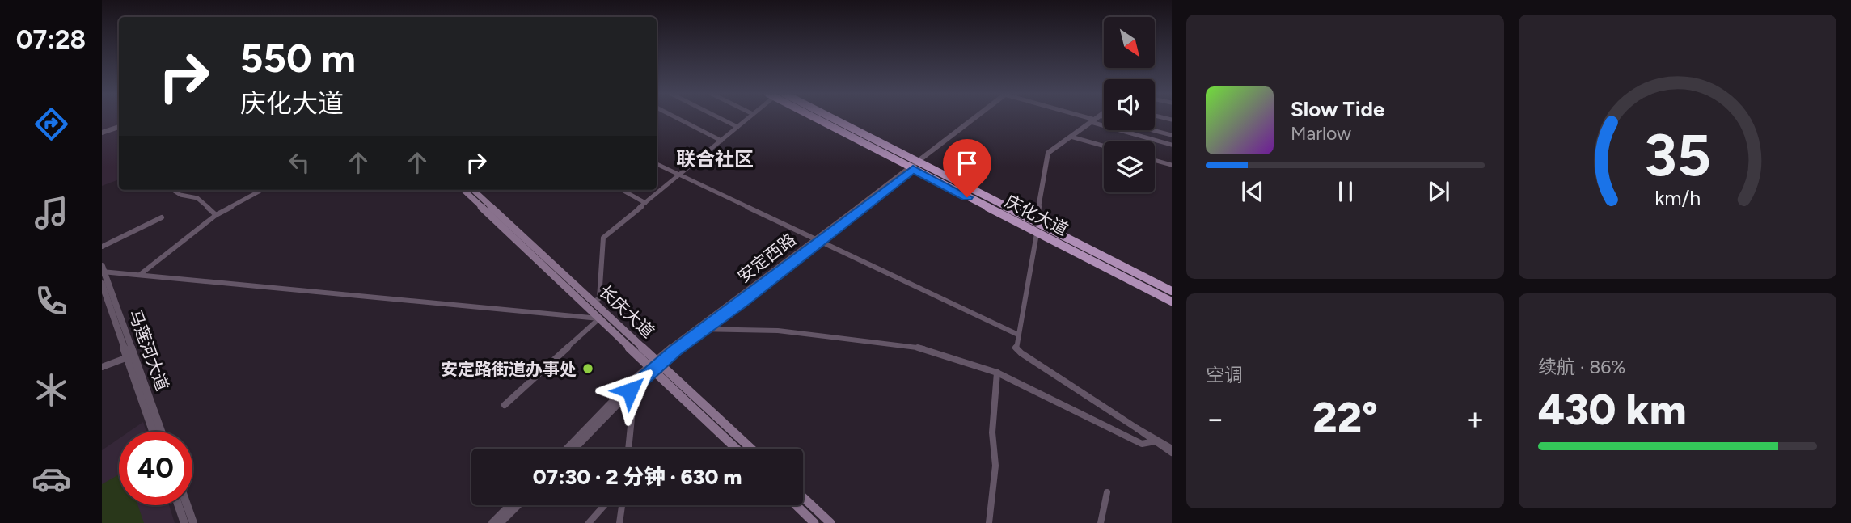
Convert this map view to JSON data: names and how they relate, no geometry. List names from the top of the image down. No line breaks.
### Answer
{"streets":{"highway":["庆化大道"],"main road":["长庆大道"],"street":["安定西路","马莲河大道"]},"crossings":[["庆化大道","安定西路"],["安定西路","长庆大道"]],"districts":["联合社区"],"places":["安定路街道办事处"],"north":"bottom right","page":{"tabs":"07:28","turn":["550 m","庆化大道"],"song":["Slow Tide","Marlow"],"tile":["空调",["续航 · 86%","430 km"]],"heat":["−","22°","+"],"limit":"40","trip":"07:30 · 2 分钟 · 630 m","gauge":["35","km/h"]}}
